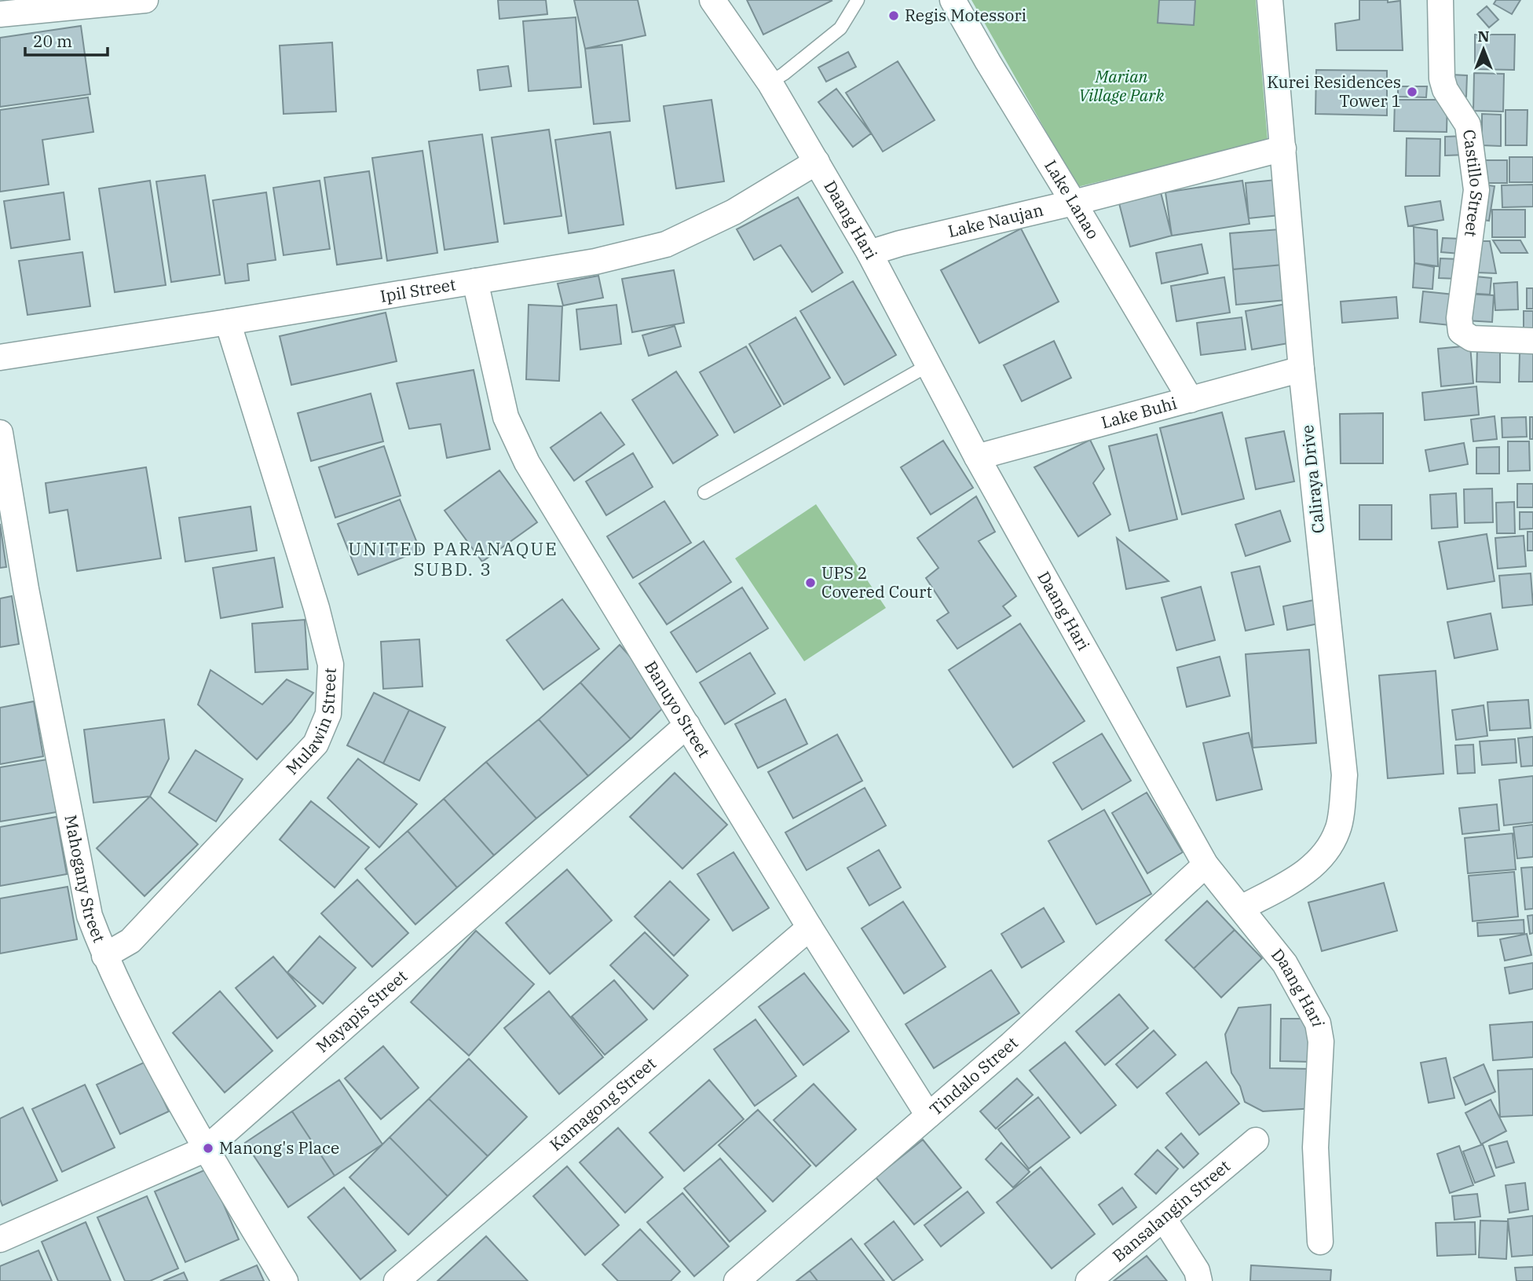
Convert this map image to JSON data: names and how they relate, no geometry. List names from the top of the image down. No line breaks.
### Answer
{"streets":{"street":["Castillo Street","Lake Lanao","Daang Hari","Lake Naujan","Ipil Street","Lake Buhi","Caliraya Drive","Banuyo Street","Mulawin Street","Mahogany Street","Mayapis Street","Tindalo Street","Kamagong Street","Bansalangin Street"]},"crossings":[["Lake Lanao","Lake Naujan"],["Lake Lanao","Lake Buhi"],["Daang Hari","Lake Naujan"],["Daang Hari","Ipil Street"],["Daang Hari","Lake Buhi"],["Daang Hari","Caliraya Drive"],["Daang Hari","Tindalo Street"],["Lake Naujan","Caliraya Drive"],["Ipil Street","Banuyo Street"],["Ipil Street","Mulawin Street"],["Lake Buhi","Caliraya Drive"],["Banuyo Street","Mayapis Street"],["Banuyo Street","Tindalo Street"],["Banuyo Street","Kamagong Street"],["Mulawin Street","Mahogany Street"],["Mahogany Street","Mayapis Street"]],"districts":["UNITED PARANAQUE SUBD. 3"],"parks":["Marian Village Park"],"places":["Regis Motessori","Kurei Residences Tower 1","UPS 2 Covered Court","Manong's Place"],"scale_bar":"20 m","north":"top"}
